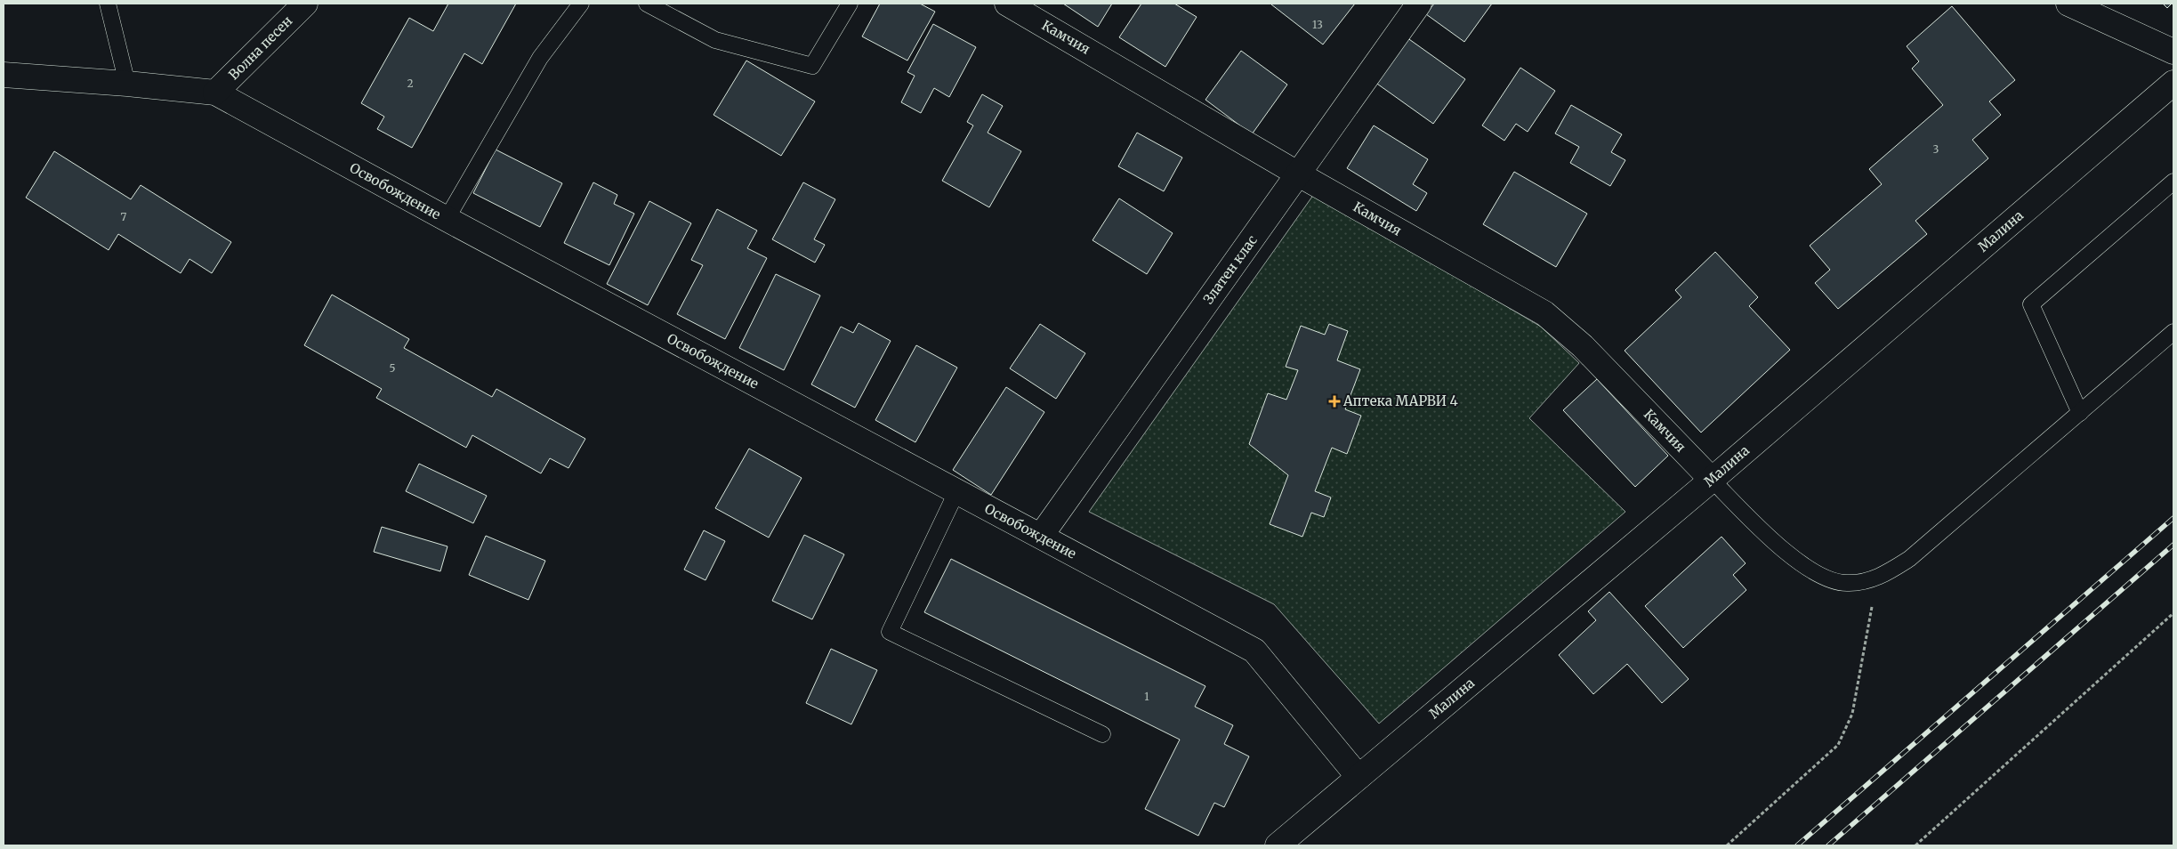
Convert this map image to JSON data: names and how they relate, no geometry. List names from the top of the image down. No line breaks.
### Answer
{"streets":{"street":["Камчия","Волна песен","Освобождение","Малина","Златен клас"]},"crossings":[["Камчия","Малина"],["Камчия","Златен клас"],["Волна песен","Освобождение"],["Освобождение","Малина"],["Освобождение","Златен клас"]],"places":{"health":["Аптека МАРВИ 4"]},"house_numbers":["13","2","3","7","5","1"]}
